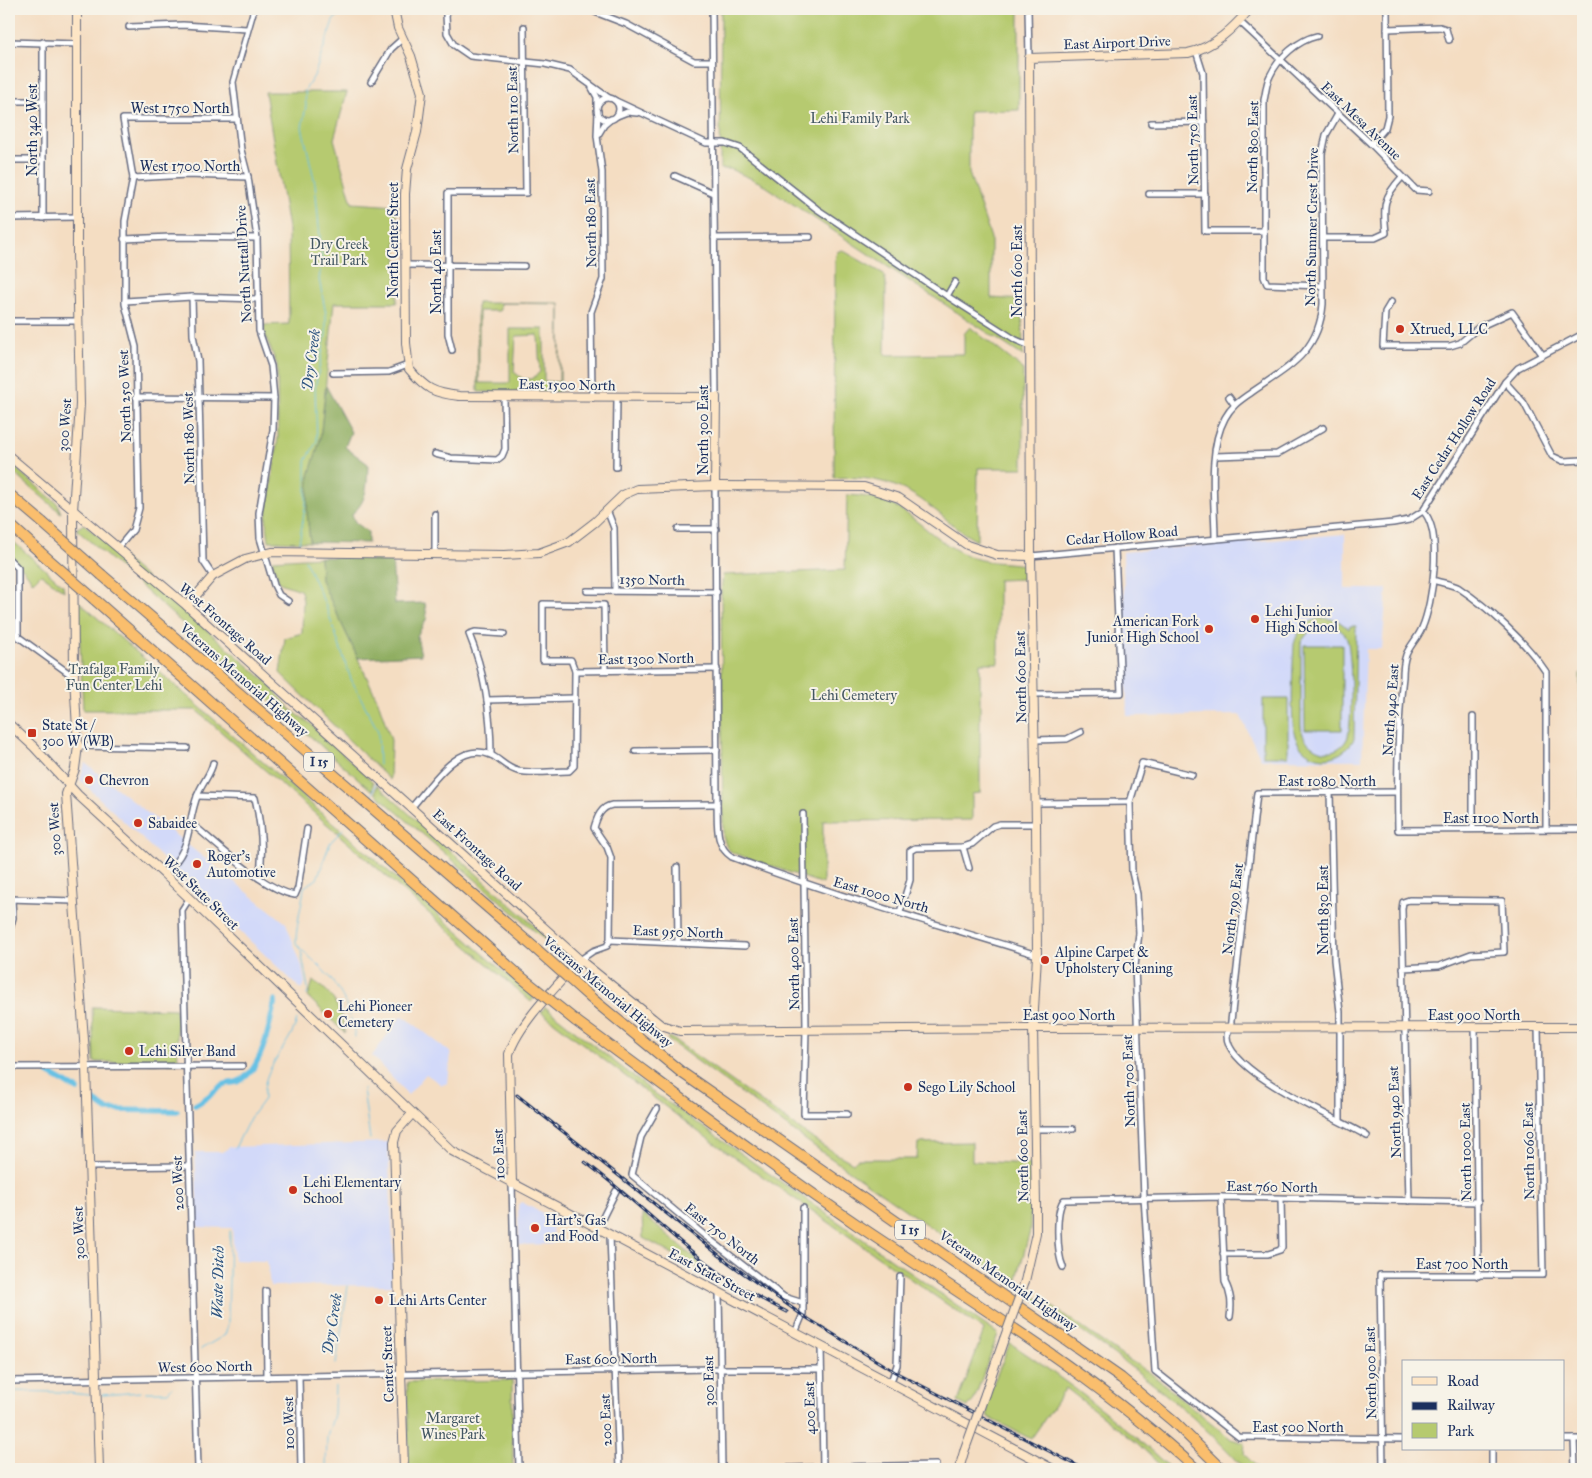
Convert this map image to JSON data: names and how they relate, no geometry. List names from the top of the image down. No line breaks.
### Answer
{"streets":{"highway":["Veterans Memorial Highway","I 15"],"street":["East Airport Drive","West 1750 North","North 110 East","East Mesa Avenue","North 340 West","North 750 East","North 800 East","West 1700 North","North 180 East","North Summer Crest Drive","North Center Street","North Nuttall Drive","North 600 East","North 40 East","East 1500 North","North 250 West","300 West","North 300 East","North 180 West","East Cedar Hollow Road","Cedar Hollow Road","1350 North","West Frontage Road","East 1300 North","North 940 East","East 1080 North","East 1100 North","East Frontage Road","West State Street","East 1000 North","North 790 East","North 830 East","East 950 North","North 400 East","East 900 North","North 700 East","North 1060 East","North 1000 East","100 East","200 West","East 760 North","East 750 North","East 700 North","East State Street","East 600 North","Center Street","West 600 North","North 900 East","300 East","400 East","200 East","100 West","East 500 North"]},"crossings":[["East Airport Drive","North 750 East"],["East Airport Drive","North 600 East"],["West 1750 North","North Nuttall Drive"],["West 1750 North","North 250 West"],["North 110 East","North 40 East"],["East Mesa Avenue","North 800 East"],["East Mesa Avenue","North Summer Crest Drive"],["North 750 East","North 800 East"],["North 800 East","North Summer Crest Drive"],["West 1700 North","North Nuttall Drive"],["West 1700 North","North 250 West"],["North 180 East","East 1500 North"],["North Summer Crest Drive","East Cedar Hollow Road"],["North Summer Crest Drive","Cedar Hollow Road"],["North Center Street","East 1500 North"],["North 600 East","Cedar Hollow Road"],["North 600 East","East 1000 North"],["North 600 East","East 900 North"],["East 1500 North","North 300 East"],["North 250 West","West Frontage Road"],["300 West","West Frontage Road"],["300 West","West State Street"],["300 West","West 600 North"],["North 300 East","1350 North"],["North 300 East","East 1300 North"],["North 300 East","East 1000 North"],["East Cedar Hollow Road","Cedar Hollow Road"],["East Cedar Hollow Road","North 940 East"],["West Frontage Road","East Frontage Road"],["North 940 East","East 1080 North"],["North 940 East","East 1100 North"],["North 940 East","East 900 North"],["North 940 East","East 760 North"],["East 1080 North","North 790 East"],["East 1080 North","North 830 East"],["East Frontage Road","East 900 North"],["East Frontage Road","100 East"],["West State Street","200 West"],["West State Street","East State Street"],["East 1000 North","North 400 East"],["North 790 East","North 830 East"],["North 790 East","East 900 North"],["North 830 East","East 900 North"],["North 400 East","East 900 North"],["East 900 North","North 700 East"],["East 900 North","North 1060 East"],["East 900 North","North 1000 East"],["East 900 North","100 East"],["North 700 East","East 760 North"],["North 700 East","East 500 North"],["North 1060 East","East 700 North"],["North 1000 East","East 760 North"],["North 1000 East","East 700 North"],["100 East","East State Street"],["100 East","East 600 North"],["200 West","West 600 North"],["East 700 North","North 900 East"],["East State Street","Center Street"],["East State Street","300 East"],["East State Street","400 East"],["East State Street","200 East"],["East 600 North","Center Street"],["East 600 North","West 600 North"],["East 600 North","300 East"],["East 600 North","400 East"],["East 600 North","200 East"],["Center Street","West 600 North"],["West 600 North","100 West"],["North 900 East","East 500 North"]],"water":["Dry Creek","Waste Ditch"],"parks":["Lehi Family Park","Dry Creek Trail Park","Trafalga Family Fun Center Lehi","Lehi Cemetery","Margaret Wines Park"],"places":{"other":["Xtrued, LLC","Lehi Junior High School","American Fork Junior High School","Chevron","Sabaidee","Roger's Automotive","Alpine Carpet & Upholstery Cleaning","Lehi Pioneer Cemetery","Lehi Silver Band","Sego Lily School","Lehi Elementary School","Hart's Gas and Food","Lehi Arts Center"],"transit":["State St / 300 W (WB)"]},"legend":["Road","Railway","Park"]}
